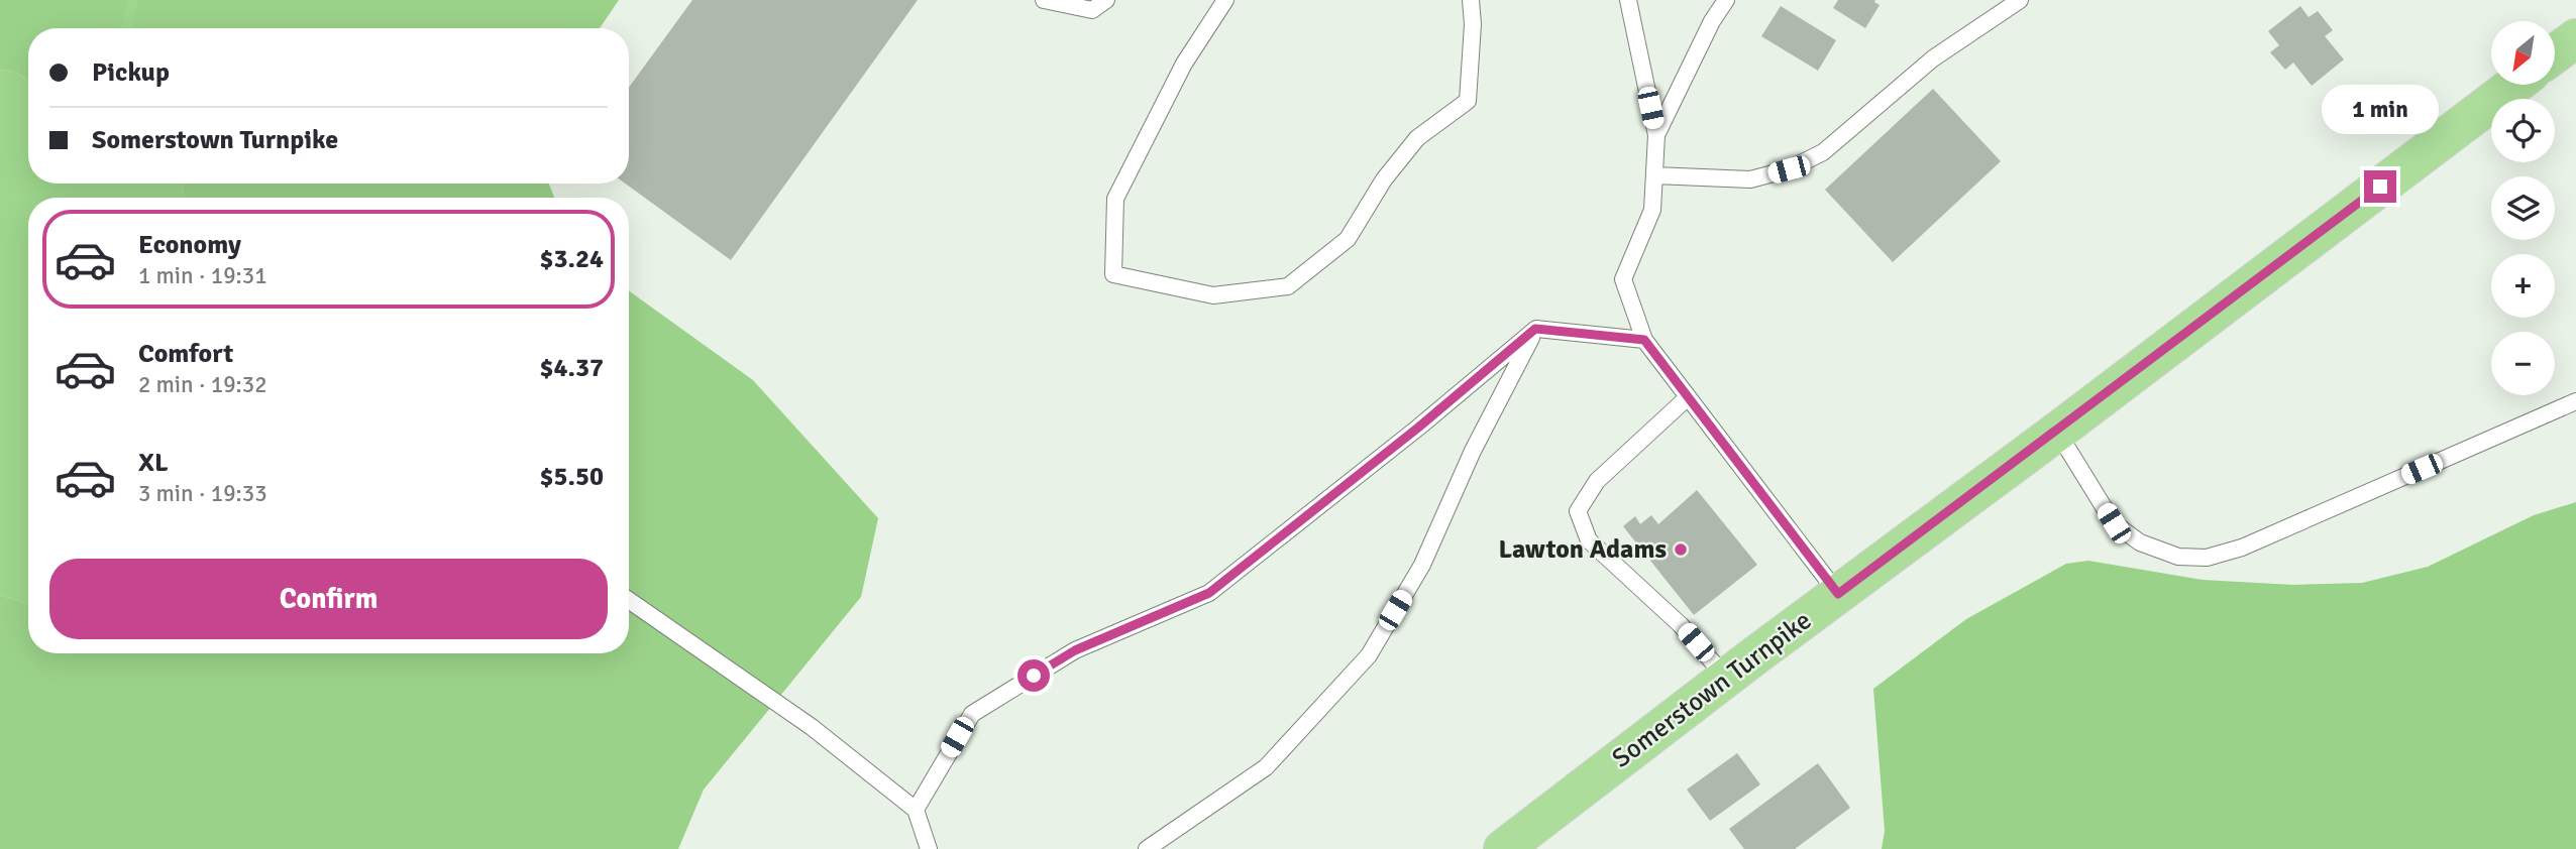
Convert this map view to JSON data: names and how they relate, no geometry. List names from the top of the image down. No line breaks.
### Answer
{"streets":{"main road":["Somerstown Turnpike"]},"places":["Lawton Adams"],"north":"bottom left","page":{"map_buttons":["+","−"],"banner":["Pickup","Somerstown Turnpike"],"bubble":"1 min","list":[{"name":"Economy","note":"1 min · 19:31","value":"$3.24"},{"name":"Comfort","note":"2 min · 19:32","value":"$4.37"},{"name":"XL","note":"3 min · 19:33","value":"$5.50"}],"buttons":"Confirm"}}
